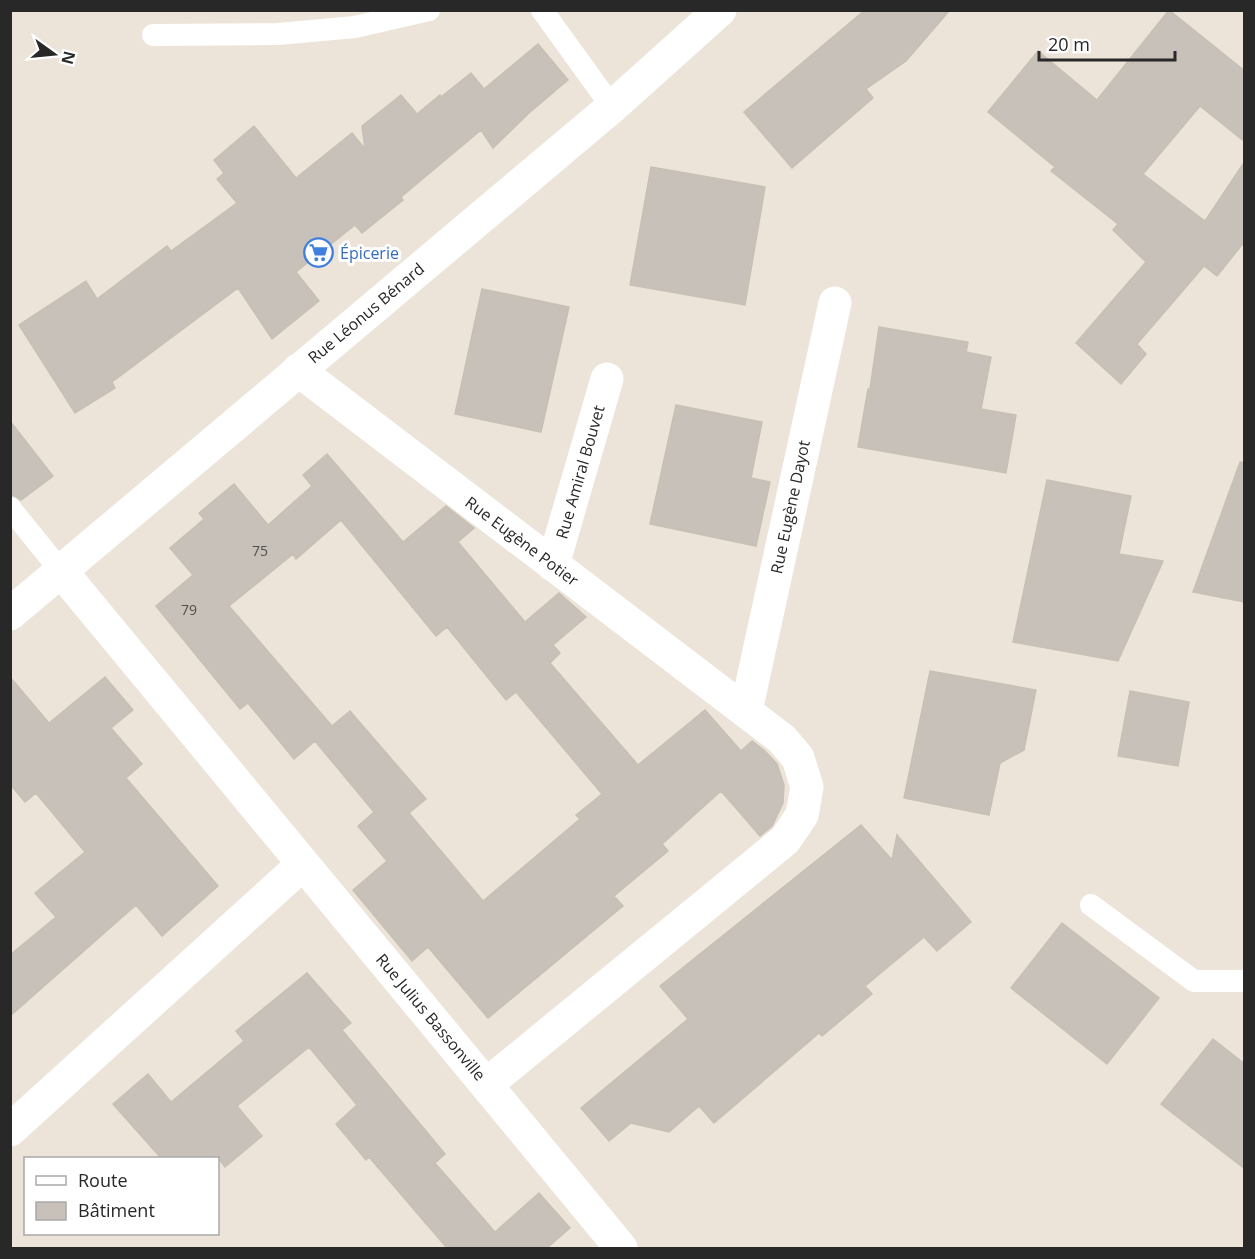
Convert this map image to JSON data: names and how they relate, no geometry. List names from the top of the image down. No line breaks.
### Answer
{"streets":{"street":["Rue Léonus Bénard","Rue Amiral Bouvet","Rue Eugène Dayot","Rue Eugène Potier","Rue Julius Bassonville"]},"crossings":[["Rue Léonus Bénard","Rue Eugène Potier"],["Rue Léonus Bénard","Rue Julius Bassonville"],["Rue Amiral Bouvet","Rue Eugène Potier"],["Rue Eugène Dayot","Rue Eugène Potier"],["Rue Eugène Dayot","Rue Julius Bassonville"],["Rue Eugène Potier","Rue Julius Bassonville"]],"places":{"supermarket":["Épicerie"]},"house_numbers":["75","79"],"legend":["Route","Bâtiment"],"scale_bar":"20 m","north":"right"}
